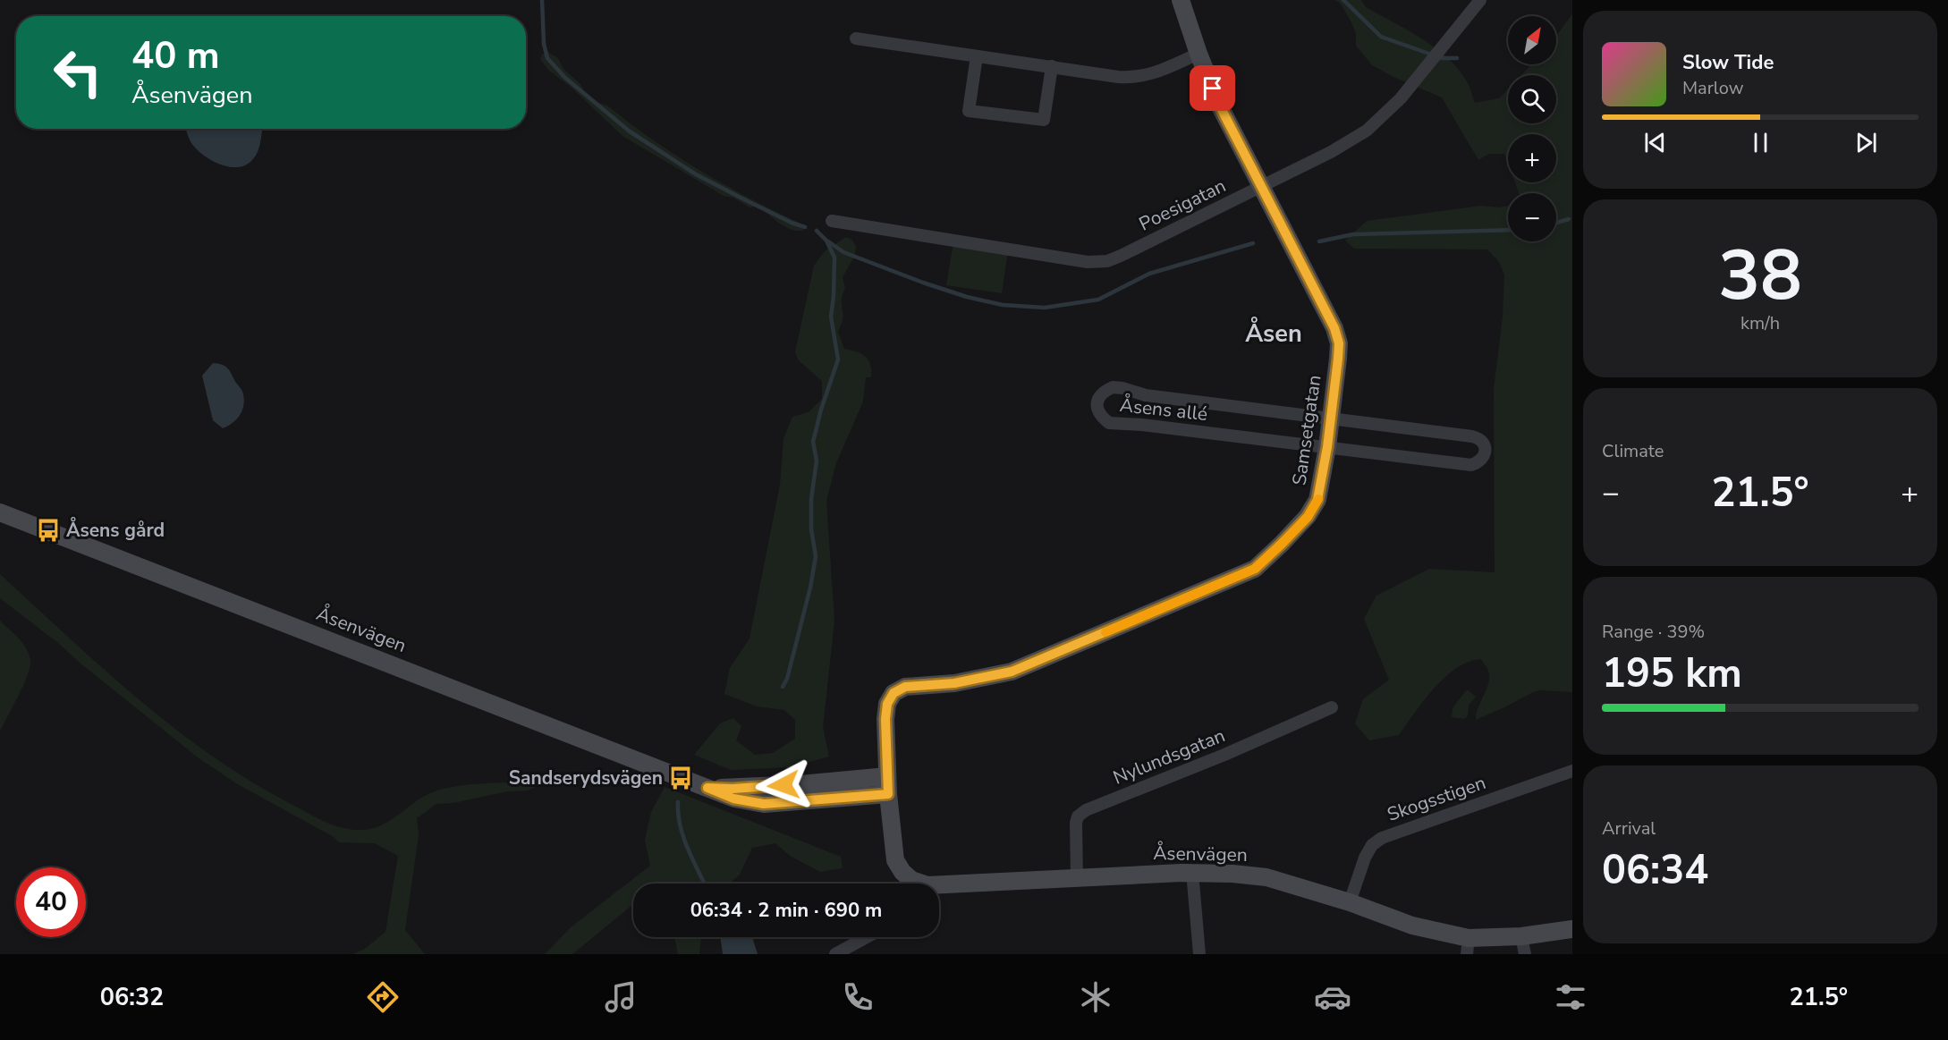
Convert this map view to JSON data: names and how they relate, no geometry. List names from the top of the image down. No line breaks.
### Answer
{"streets":{"street":["Poesigatan","Åsens allé","Samsetgatan","Åsenvägen","Nylundsgatan","Skogsstigen"]},"crossings":[["Poesigatan","Samsetgatan"],["Åsens allé","Samsetgatan"],["Samsetgatan","Åsenvägen"],["Åsenvägen","Nylundsgatan"],["Åsenvägen","Skogsstigen"]],"districts":["Åsen"],"places":{"bus stop":["Åsens gård","Sandserydsvägen"]},"north":"top right","page":{"map_buttons":["+","−"],"turn":["40 m","Åsenvägen"],"song":["Slow Tide","Marlow"],"tile":[["38","km/h"],"Climate",["Range · 39%","195 km"],["Arrival","06:34"]],"heat":["−","21.5°","+"],"limit":"40","trip":"06:34 · 2 min · 690 m","tabs":["06:32","21.5°"]}}
